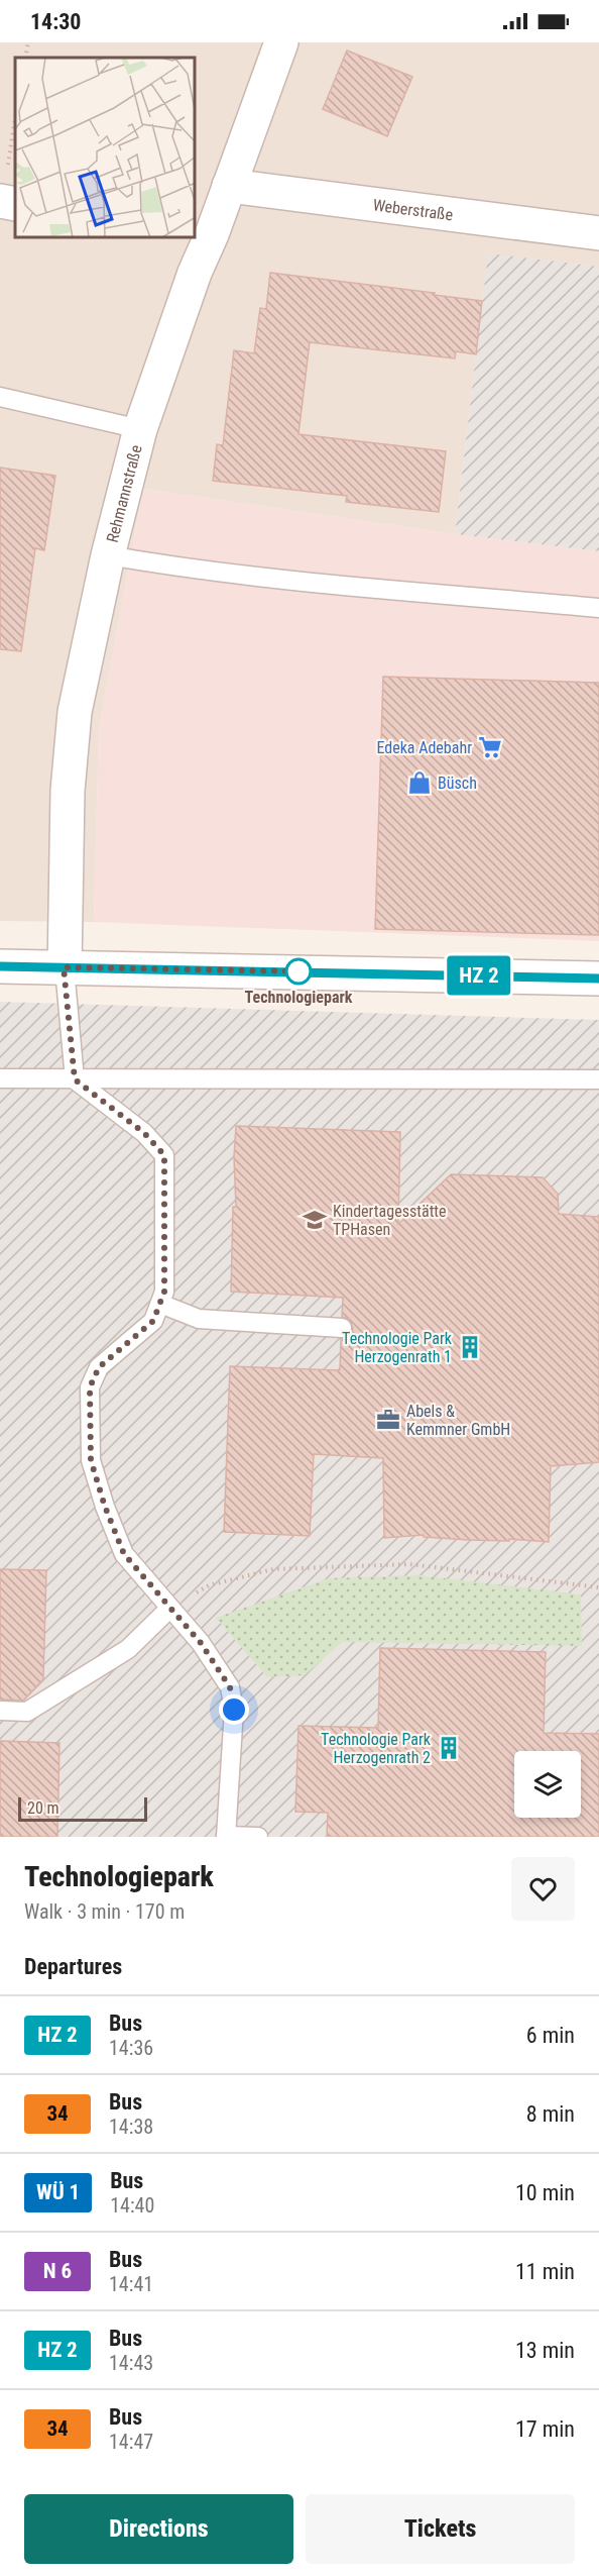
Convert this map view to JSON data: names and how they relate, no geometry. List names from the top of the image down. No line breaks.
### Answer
{"streets":{"street":["Weberstraße","Rehmannstraße"]},"crossings":[["Weberstraße","Rehmannstraße"]],"places":{"supermarket":["Edeka Adebahr"],"shop":["Büsch"],"other":["Technologiepark"],"school or university":["Kindertagesstätte TPHasen"],"building":["Technologie Park Herzogenrath 1","Technologie Park Herzogenrath 2"],"office":["Abels & Kemmner GmbH"]},"scale_bar":"20 m","page":{"status":"14:30","on_map":"HZ 2","scale":"20 m","heading":[["Technologiepark","Walk · 3 min · 170 m"],"Departures"],"list":[{"mark":"HZ 2","name":"Bus","note":"14:36","value":"6 min"},{"mark":"34","name":"Bus","note":"14:38","value":"8 min"},{"mark":"WÜ 1","name":"Bus","note":"14:40","value":"10 min"},{"mark":"N 6","name":"Bus","note":"14:41","value":"11 min"},{"mark":"HZ 2","name":"Bus","note":"14:43","value":"13 min"},{"mark":"34","name":"Bus","note":"14:47","value":"17 min"}],"buttons":["Directions","Tickets"]}}
